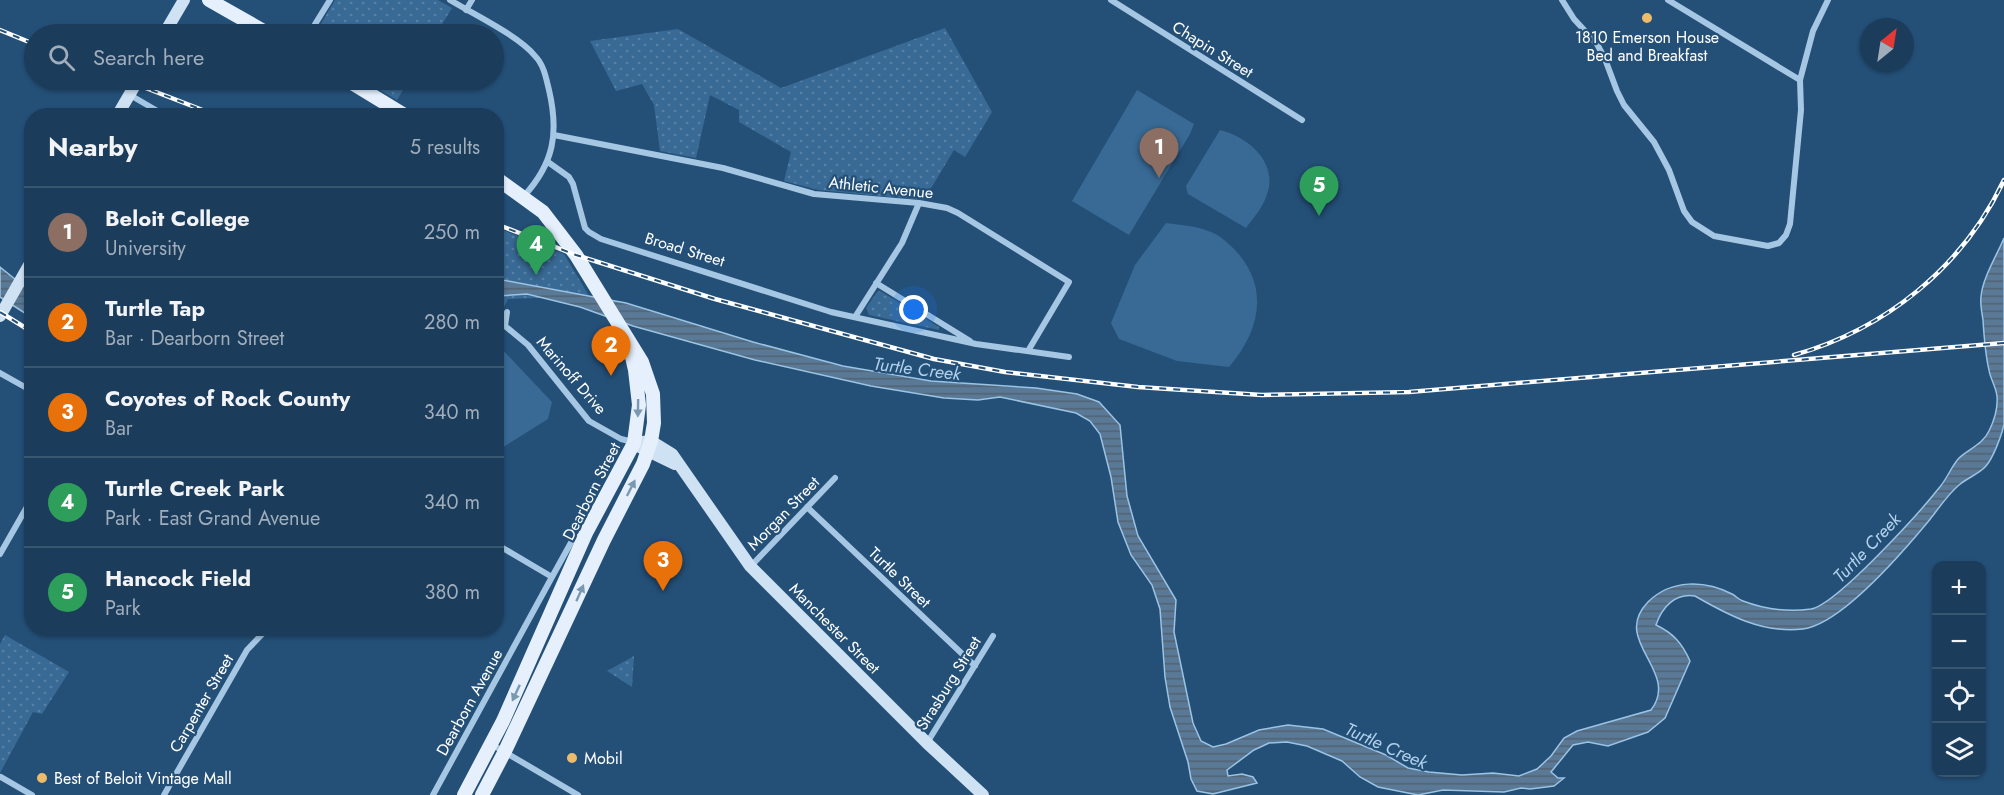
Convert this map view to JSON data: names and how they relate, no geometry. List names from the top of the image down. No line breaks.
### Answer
{"streets":{"main road":["Dearborn Street"],"street":["Chapin Street","Athletic Avenue","Broad Street","Marinoff Drive","Morgan Street","Turtle Street","Manchester Street","Strasburg Street","Dearborn Avenue","Carpenter Street"]},"crossings":[["Athletic Avenue","Broad Street"],["Marinoff Drive","Dearborn Street"],["Marinoff Drive","Manchester Street"],["Dearborn Street","Manchester Street"],["Dearborn Street","Dearborn Avenue"],["Morgan Street","Turtle Street"],["Morgan Street","Manchester Street"],["Turtle Street","Strasburg Street"],["Manchester Street","Strasburg Street"]],"water":["Turtle Creek"],"places":["1810 Emerson House Bed and Breakfast","Mobil","Best of Beloit Vintage Mall"],"north":"top right","page":{"search":"Search here","heading":["Nearby","5 results"],"pins":["1","5","4","2","3"],"list":[{"mark":"1","name":"Beloit College","note":"University","value":"250 m"},{"mark":"2","name":"Turtle Tap","note":"Bar · Dearborn Street","value":"280 m"},{"mark":"3","name":"Coyotes of Rock County","note":"Bar","value":"340 m"},{"mark":"4","name":"Turtle Creek Park","note":"Park · East Grand Avenue","value":"340 m"},{"mark":"5","name":"Hancock Field","note":"Park","value":"380 m"}],"map_buttons":["+","−"]}}
